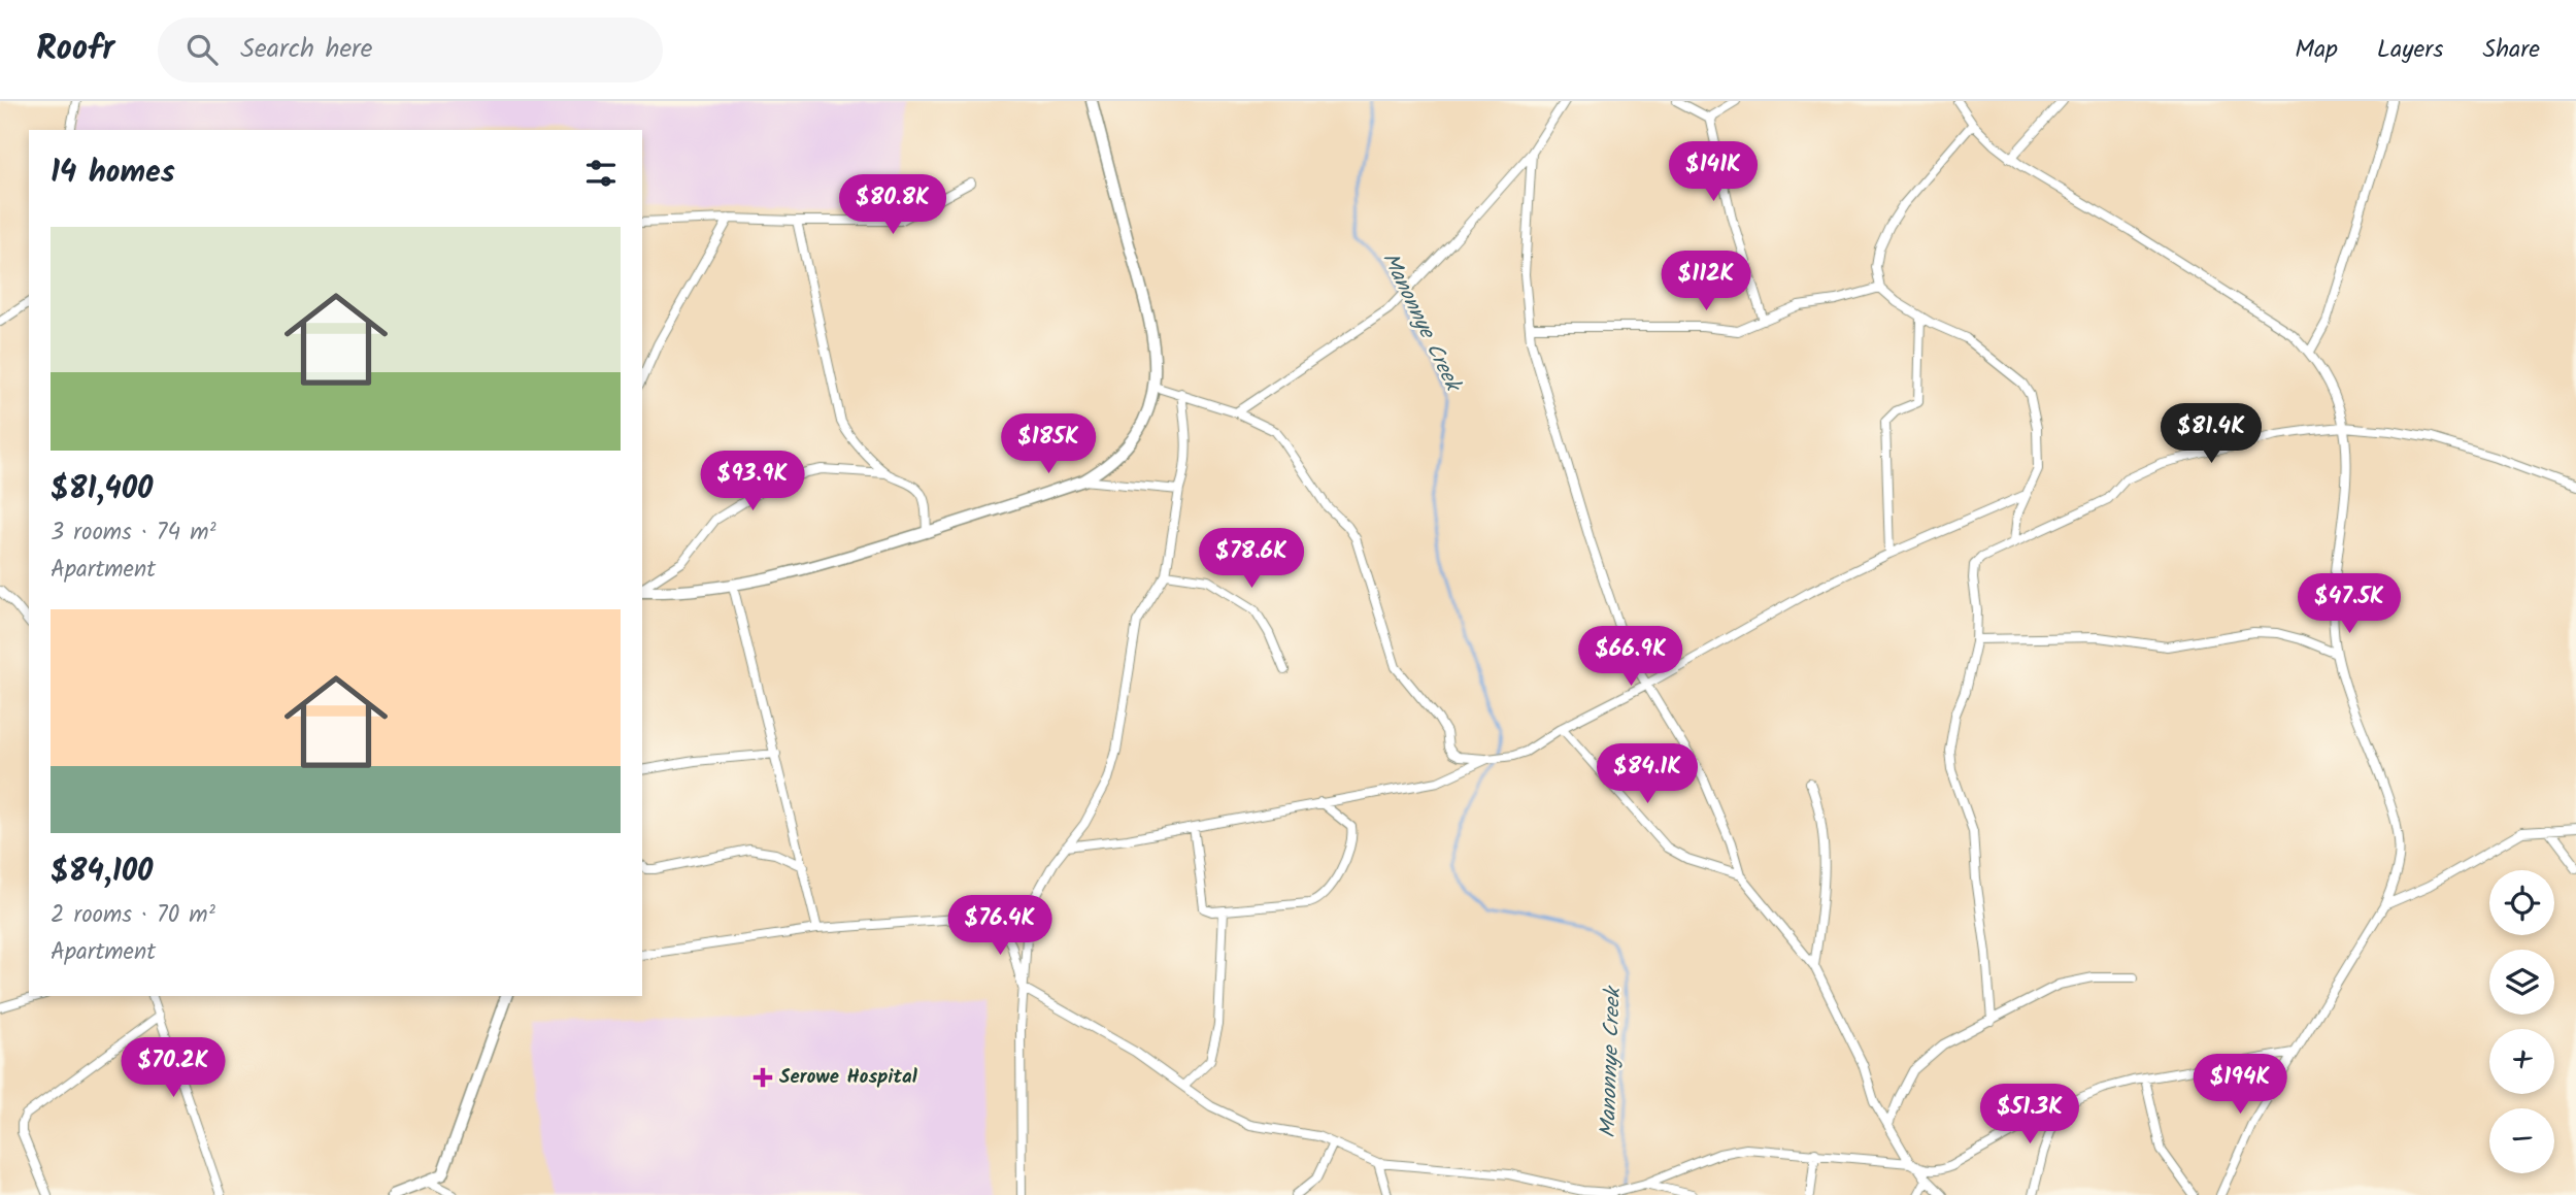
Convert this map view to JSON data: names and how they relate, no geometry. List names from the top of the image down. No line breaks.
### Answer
{"water":["Manonnye Creek"],"places":{"health":["Serowe Hospital"]},"page":{"header":"Roofr","search":"Search here","nav":["Map","Layers","Share"],"heading":"14 homes","price":["$141K","$80.8K","$112K","$81.4K","$185K","$93.9K","$78.6K","$47.5K","$66.9K","$84.1K","$76.4K","$70.2K","$194K","$51.3K"],"list":[{"name":"$81,400","note":"3 rooms · 74 m² · Apartment"},{"name":"$84,100","note":"2 rooms · 70 m² · Apartment"}],"map_buttons":["+","−"]}}
